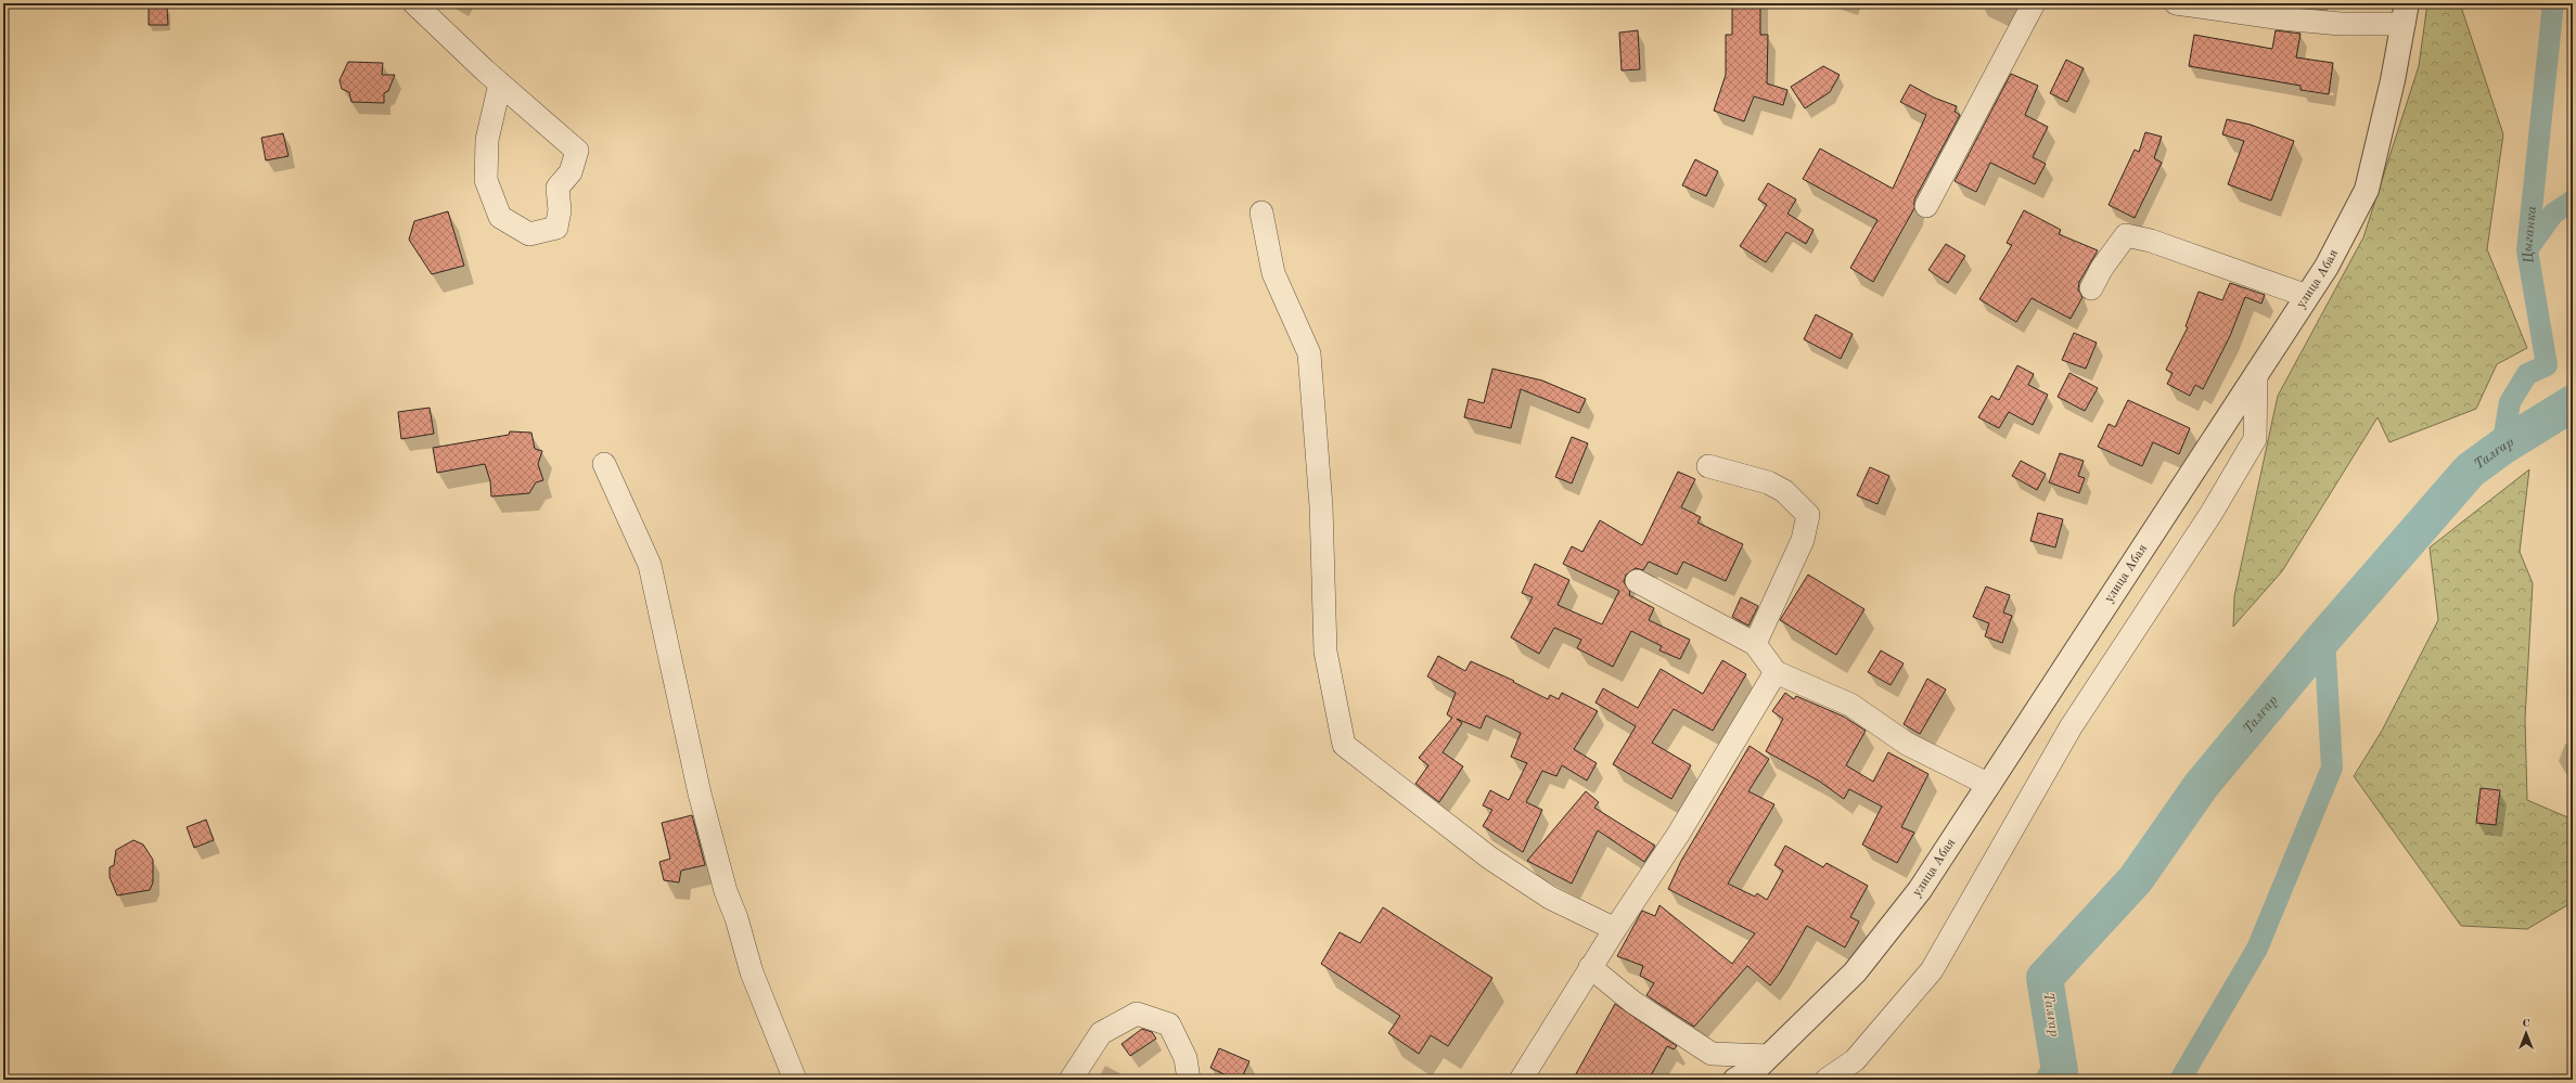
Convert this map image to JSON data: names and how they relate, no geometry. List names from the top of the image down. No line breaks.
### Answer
{"streets":{"street":["улица Абая"]},"water":["Цыганка","Талғар"],"north":"top"}
